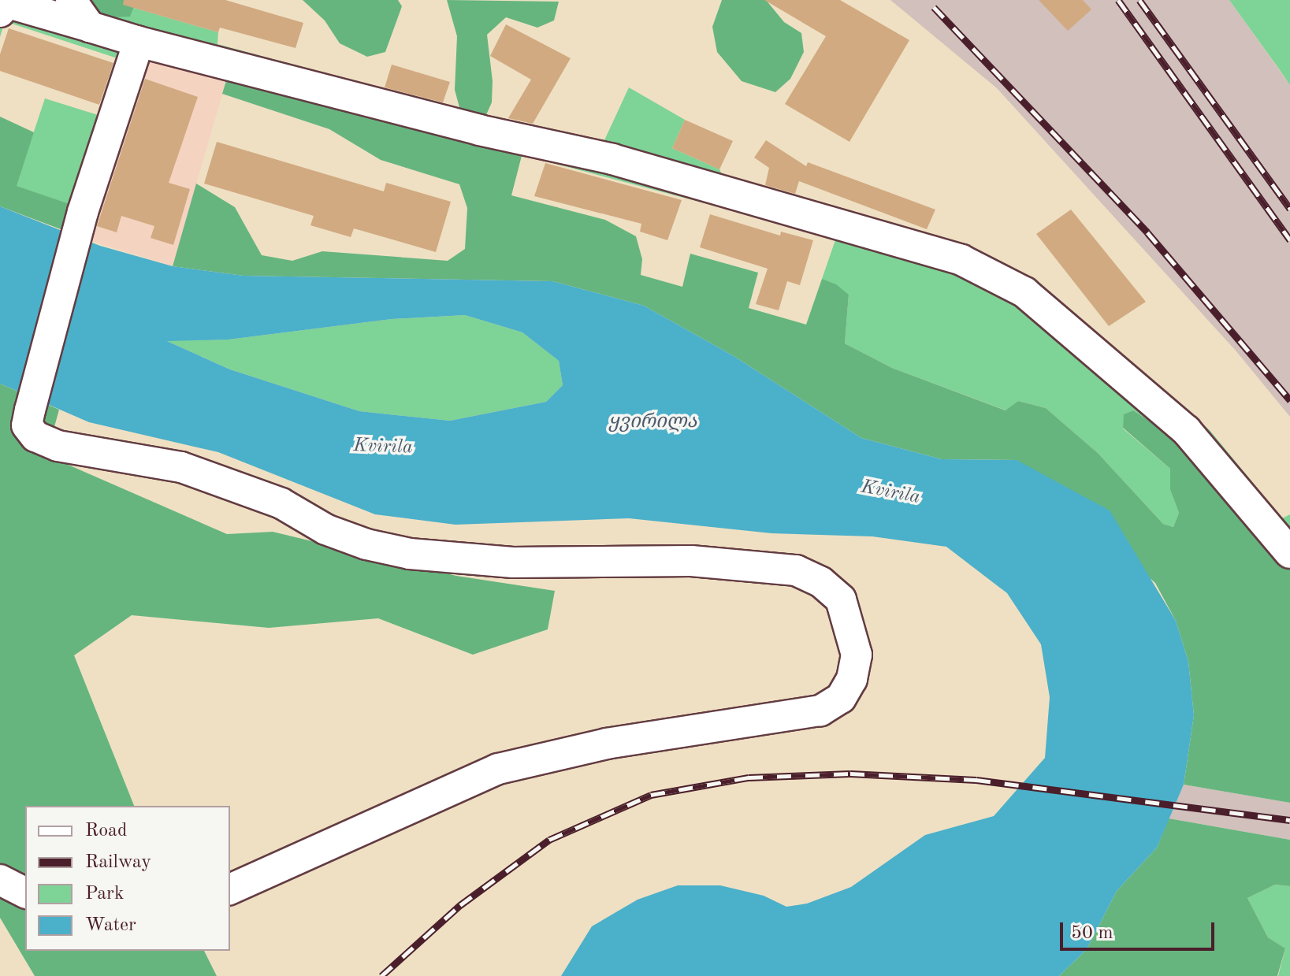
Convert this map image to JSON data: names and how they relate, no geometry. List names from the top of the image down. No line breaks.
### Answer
{"water":["ყვირილა","Kvirila"],"legend":["Road","Railway","Park","Water"],"scale_bar":"50 m"}
